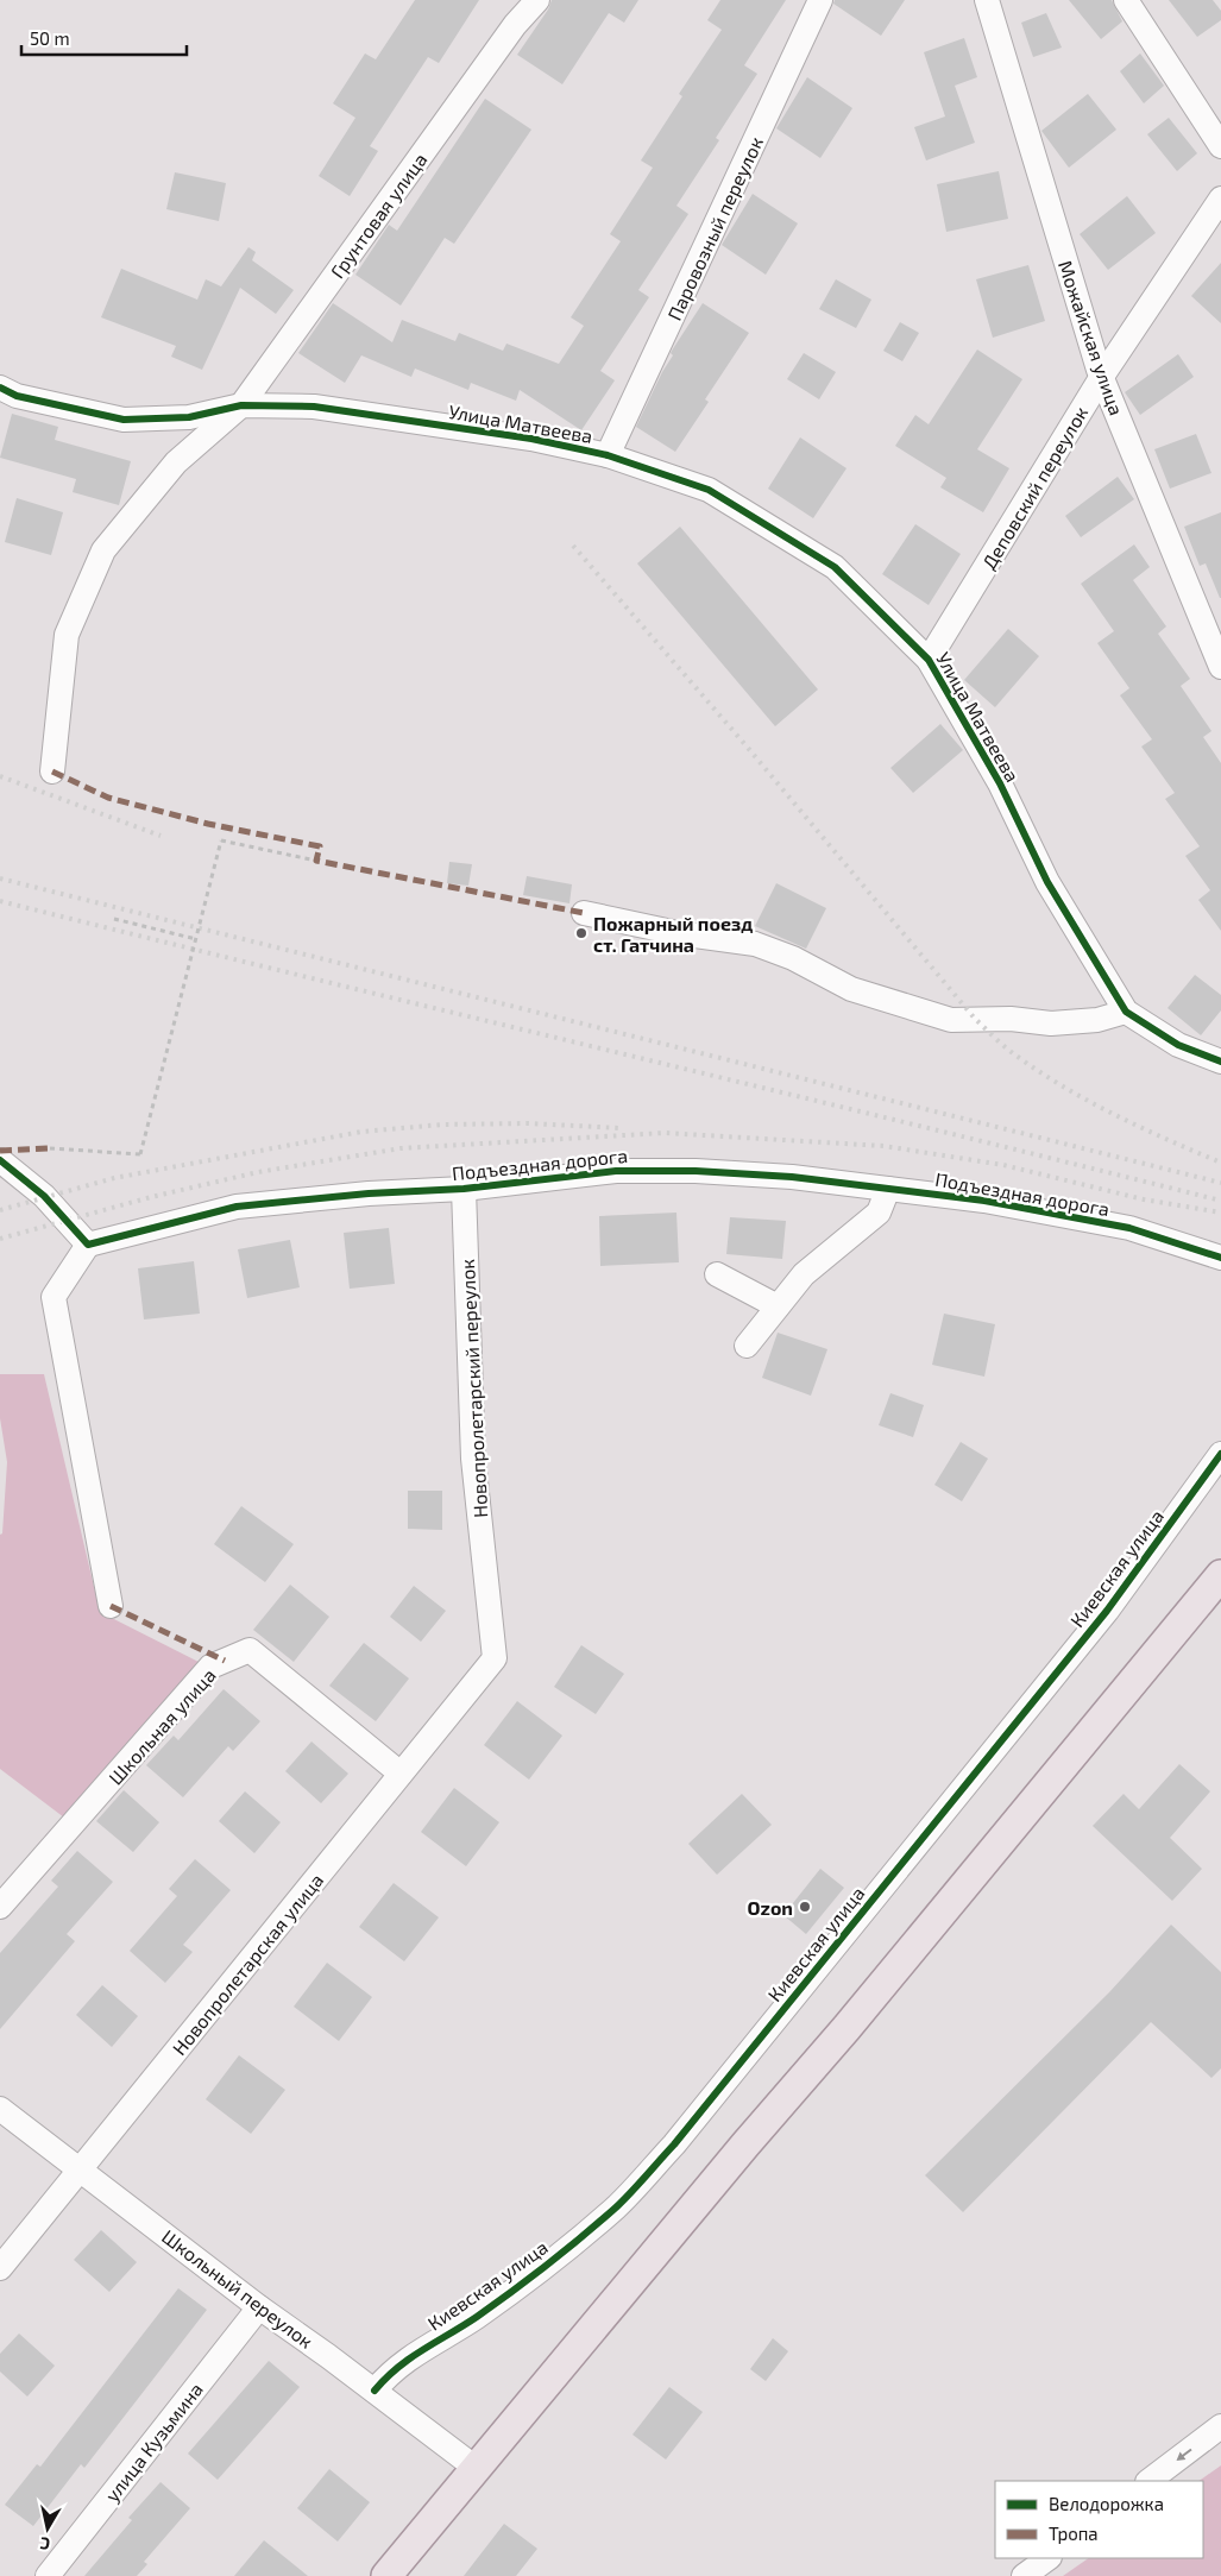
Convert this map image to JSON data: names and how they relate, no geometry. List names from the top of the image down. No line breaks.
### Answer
{"streets":{"street":["Грунтовая улица","Паровозный переулок","Можайская улица","Улица Матвеева","Деповский переулок","Подъездная дорога","Новопролетарский переулок","Киевская улица","Школьная улица","Новопролетарская улица","Школьный переулок","улица Кузьмина"]},"crossings":[["Грунтовая улица","Улица Матвеева"],["Паровозный переулок","Улица Матвеева"],["Можайская улица","Деповский переулок"],["Улица Матвеева","Деповский переулок"],["Подъездная дорога","Новопролетарский переулок"],["Новопролетарский переулок","Новопролетарская улица"],["Киевская улица","Школьный переулок"],["Школьная улица","Новопролетарская улица"],["Новопролетарская улица","Школьный переулок"],["Школьный переулок","улица Кузьмина"]],"places":["Пожарный поезд ст. Гатчина","Ozon"],"legend":["Велодорожка","Тропа"],"scale_bar":"50 m","north":"bottom"}
